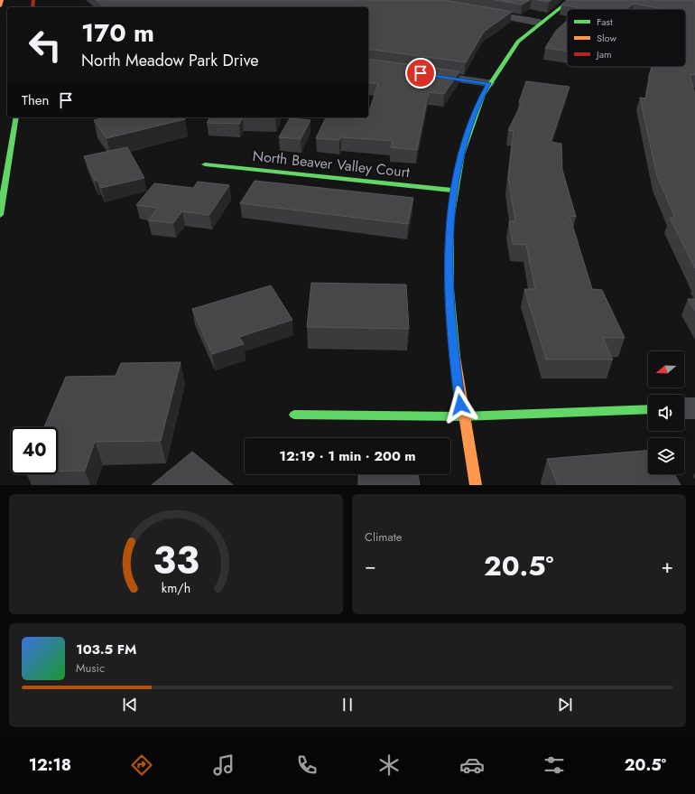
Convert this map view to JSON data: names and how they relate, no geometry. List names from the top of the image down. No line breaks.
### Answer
{"streets":{"street":["North Beaver Valley Court"]},"legend":["Fast","Slow","Jam"],"north":"left","page":{"turn":["170 m","North Meadow Park Drive"],"then":"Then","limit":"40","trip":"12:19 · 1 min · 200 m","tile":"Climate","heat":["−","20.5°","+"],"song":["103.5 FM","Music"],"tabs":["12:18","20.5°"],"gauge":["33","km/h"]}}
